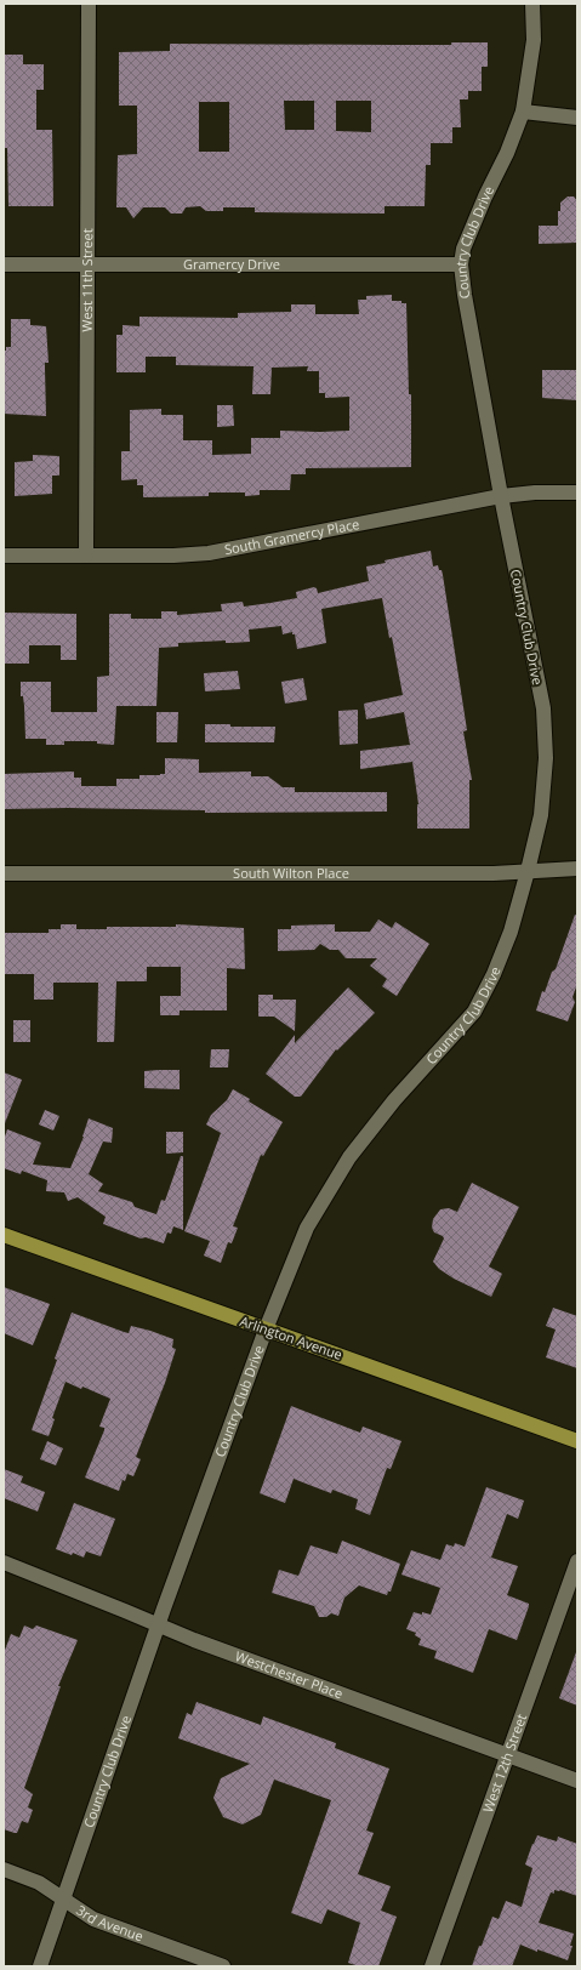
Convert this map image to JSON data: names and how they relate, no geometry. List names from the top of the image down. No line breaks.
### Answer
{"streets":{"main road":["Arlington Avenue"],"street":["Country Club Drive","Gramercy Drive","West 11th Street","South Gramercy Place","South Wilton Place","Westchester Place","West 12th Street","3rd Avenue"]},"crossings":[["Country Club Drive","Gramercy Drive"],["Country Club Drive","South Gramercy Place"],["Country Club Drive","South Wilton Place"],["Country Club Drive","Arlington Avenue"],["Country Club Drive","Westchester Place"],["Country Club Drive","3rd Avenue"],["Gramercy Drive","West 11th Street"],["West 11th Street","South Gramercy Place"],["Westchester Place","West 12th Street"]]}
